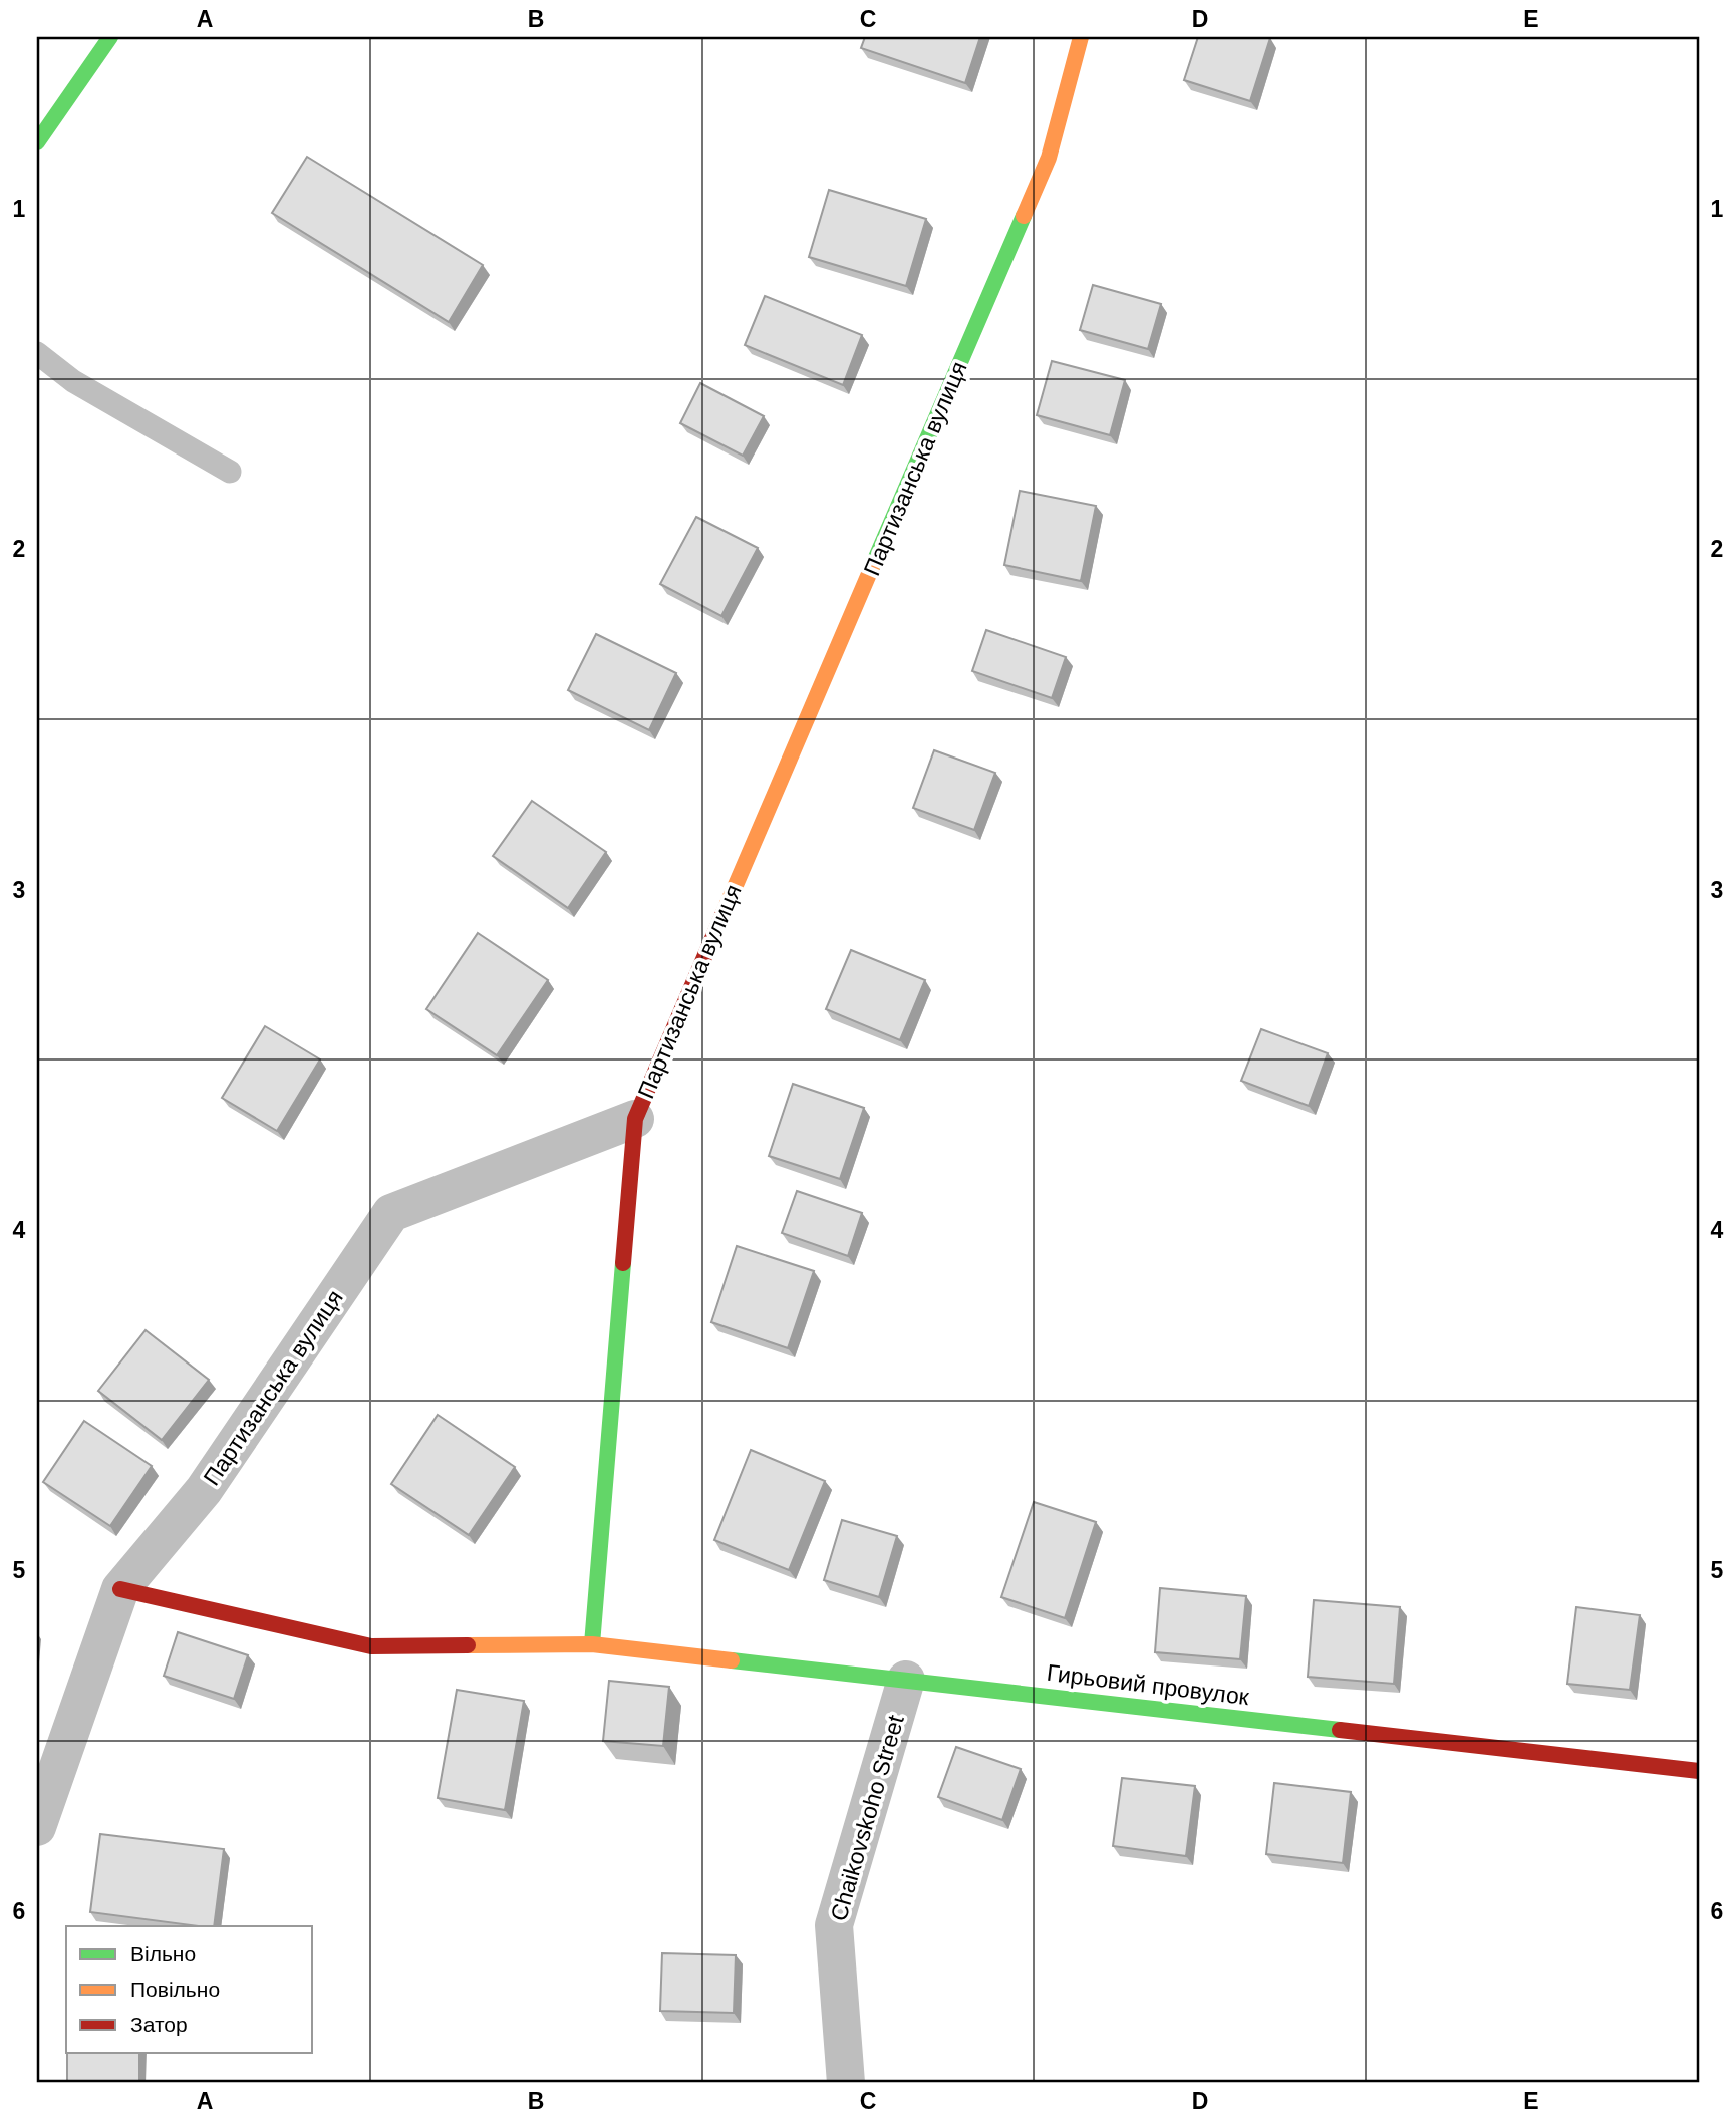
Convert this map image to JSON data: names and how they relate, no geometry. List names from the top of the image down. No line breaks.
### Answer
{"streets":{"street":["Партизанська вулиця","Гирьовий провулок","Chaikovskoho Street"]},"crossings":[["Партизанська вулиця","Гирьовий провулок"],["Гирьовий провулок","Chaikovskoho Street"]],"legend":["Вільно","Повільно","Затор"],"grid":{"columns":["A","B","C","D","E"],"rows":["1","2","3","4","5","6"]}}
